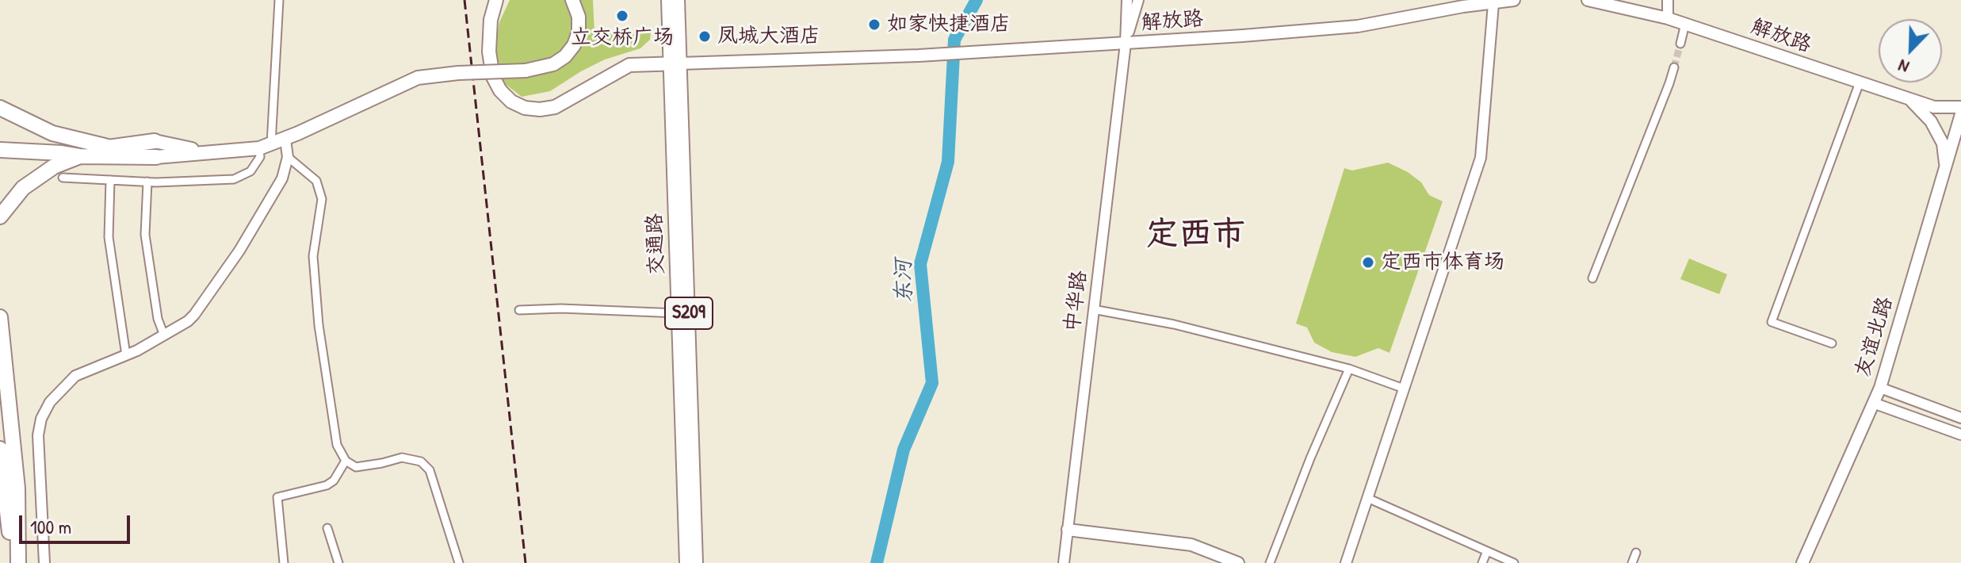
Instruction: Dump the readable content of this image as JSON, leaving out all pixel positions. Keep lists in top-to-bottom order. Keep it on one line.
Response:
{"streets":{"main road":["解放路","交通路","S209","友谊北路"],"street":["中华路"]},"crossings":[["解放路","交通路"],["解放路","中华路"]],"districts":["定西市"],"water":["东河"],"places":["立交桥广场","如家快捷酒店","凤城大酒店","定西市体育场"],"scale_bar":"100 m","north":"bottom left"}
